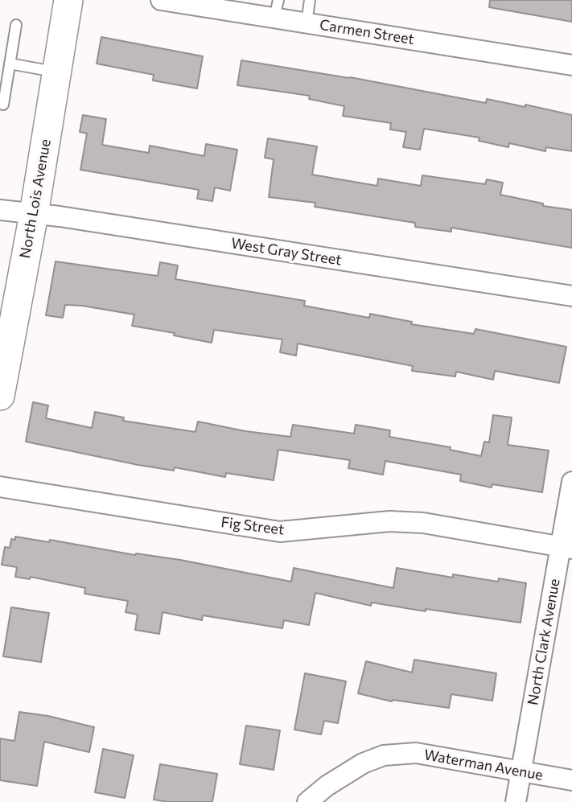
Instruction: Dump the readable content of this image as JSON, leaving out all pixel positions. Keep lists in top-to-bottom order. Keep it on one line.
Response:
{"streets":{"street":["Carmen Street","North Lois Avenue","West Gray Street","Fig Street","North Clark Avenue","Waterman Avenue"]},"crossings":[["North Lois Avenue","West Gray Street"],["Fig Street","North Clark Avenue"],["North Clark Avenue","Waterman Avenue"]]}
